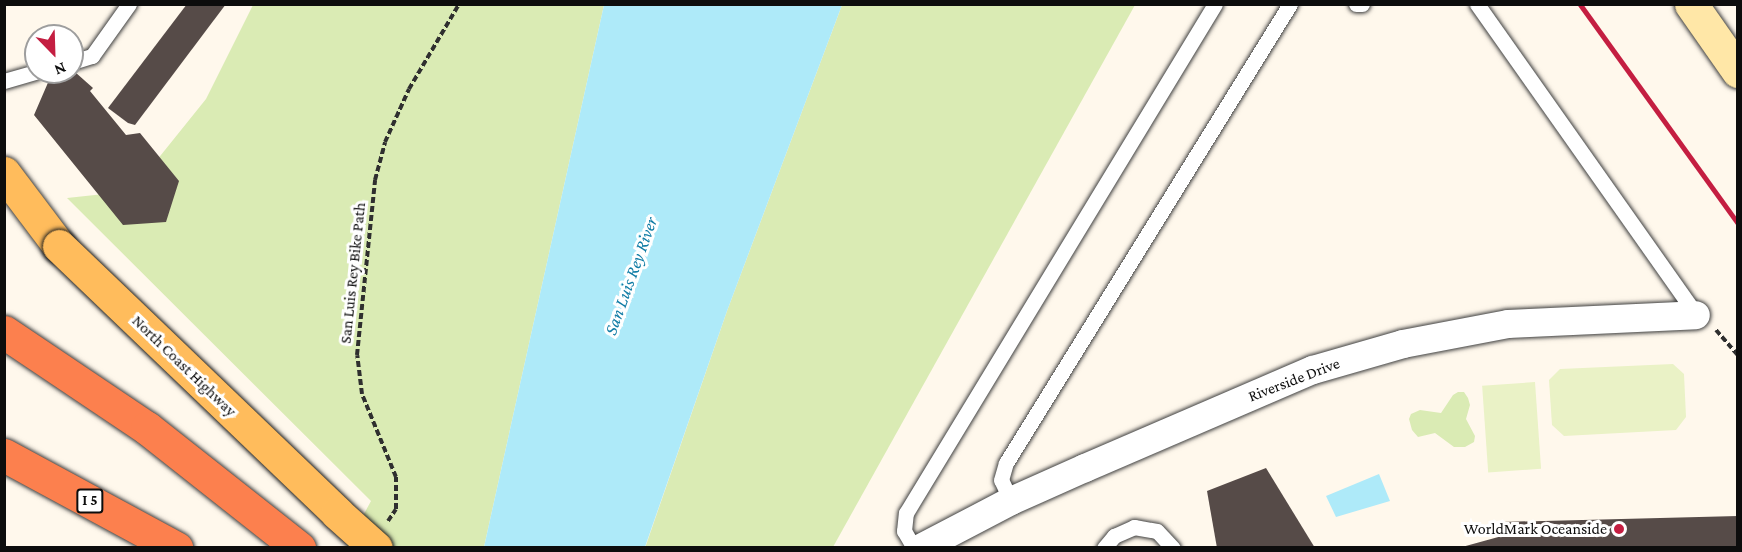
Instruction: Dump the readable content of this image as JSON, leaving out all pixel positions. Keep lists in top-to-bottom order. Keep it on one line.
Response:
{"streets":{"highway":["I 5"],"main road":["North Coast Highway"],"street":["Riverside Drive"],"path":["San Luis Rey Bike Path"]},"crossings":[["San Luis Rey Bike Path","North Coast Highway"]],"water":["San Luis Rey River"],"places":["WorldMark Oceanside"],"north":"bottom right"}
